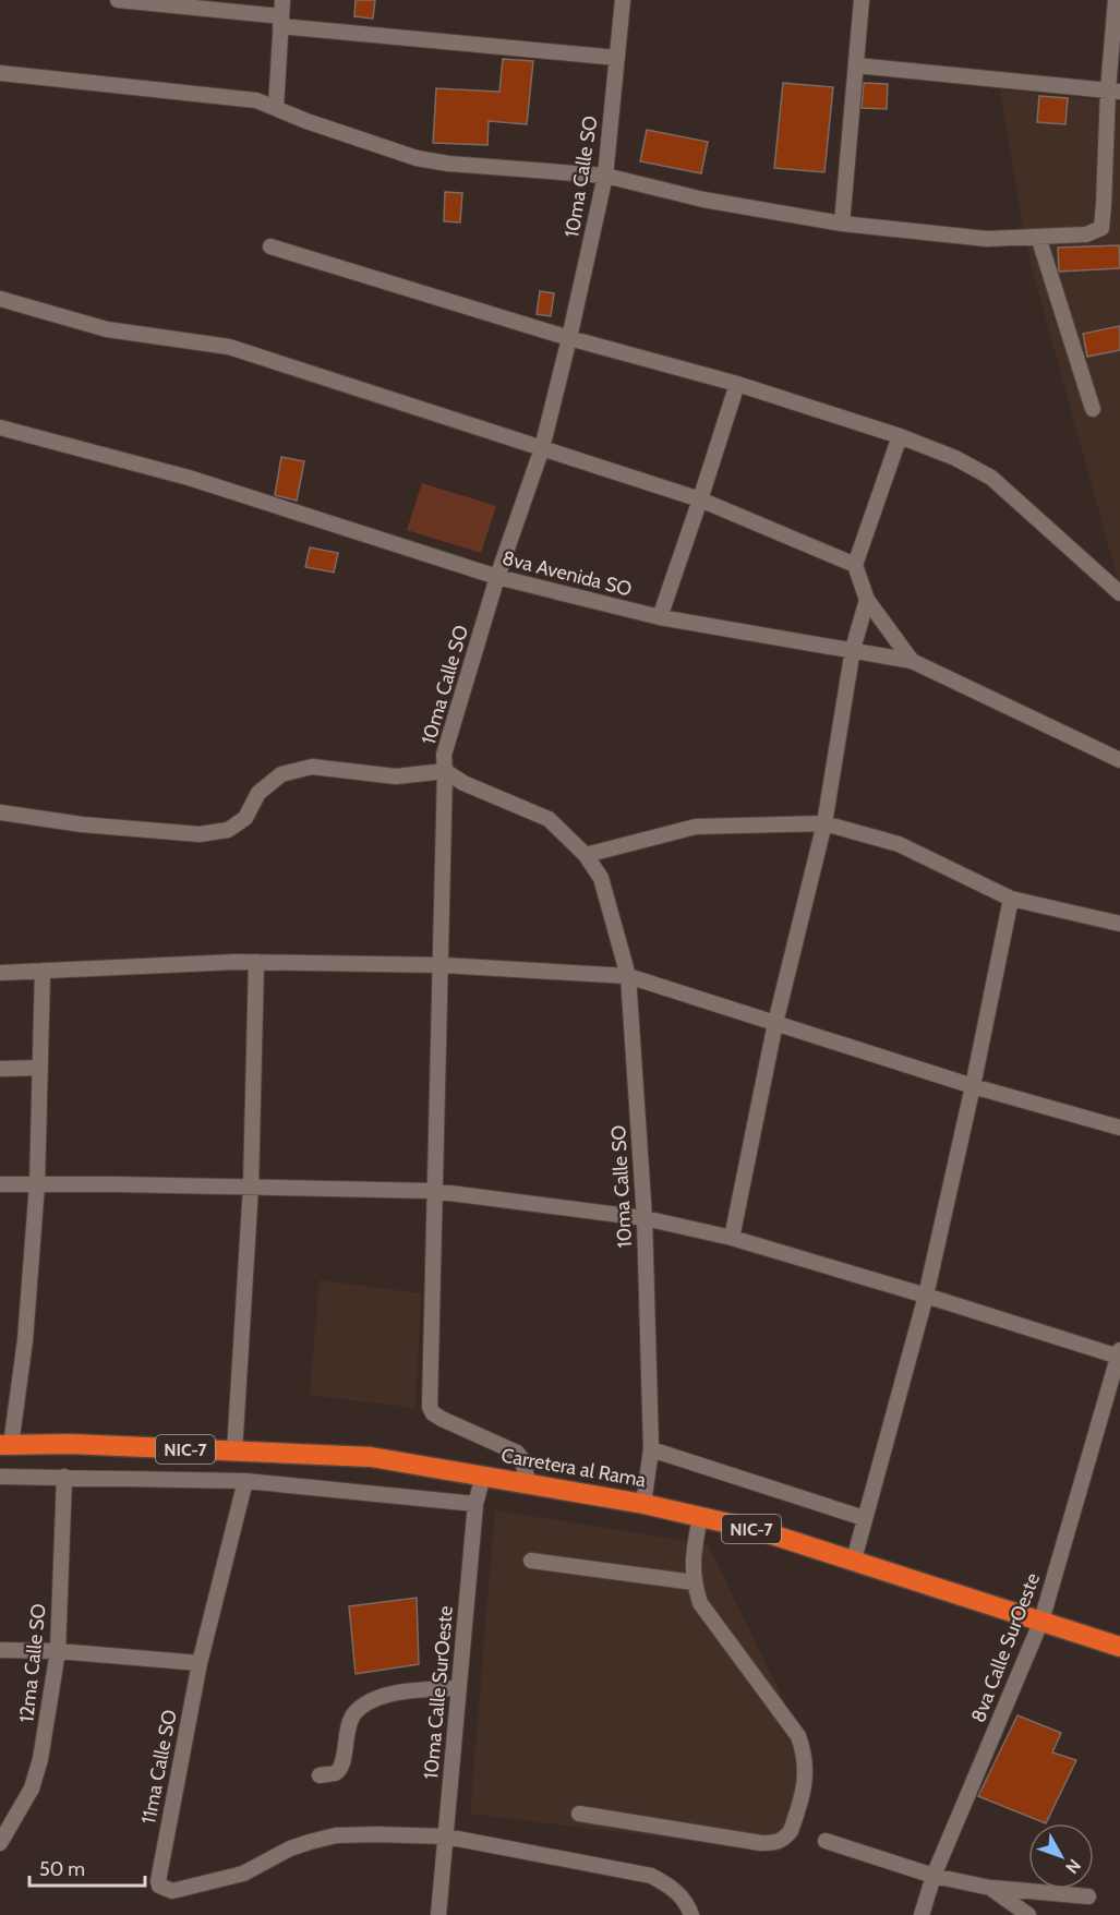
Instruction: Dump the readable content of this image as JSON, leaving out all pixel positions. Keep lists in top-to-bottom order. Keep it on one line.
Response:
{"streets":{"highway":["NIC-7","Carretera al Rama"],"street":["10ma Calle SO","8va Avenida SO","8va Calle SurOeste","12ma Calle SO","10ma Calle SurOeste","11ma Calle SO"]},"crossings":[["10ma Calle SO","8va Avenida SO"],["10ma Calle SO","Carretera al Rama"],["Carretera al Rama","8va Calle SurOeste"],["Carretera al Rama","10ma Calle SurOeste"],["10ma Calle SurOeste","11ma Calle SO"]],"scale_bar":"50 m","north":"bottom right"}
